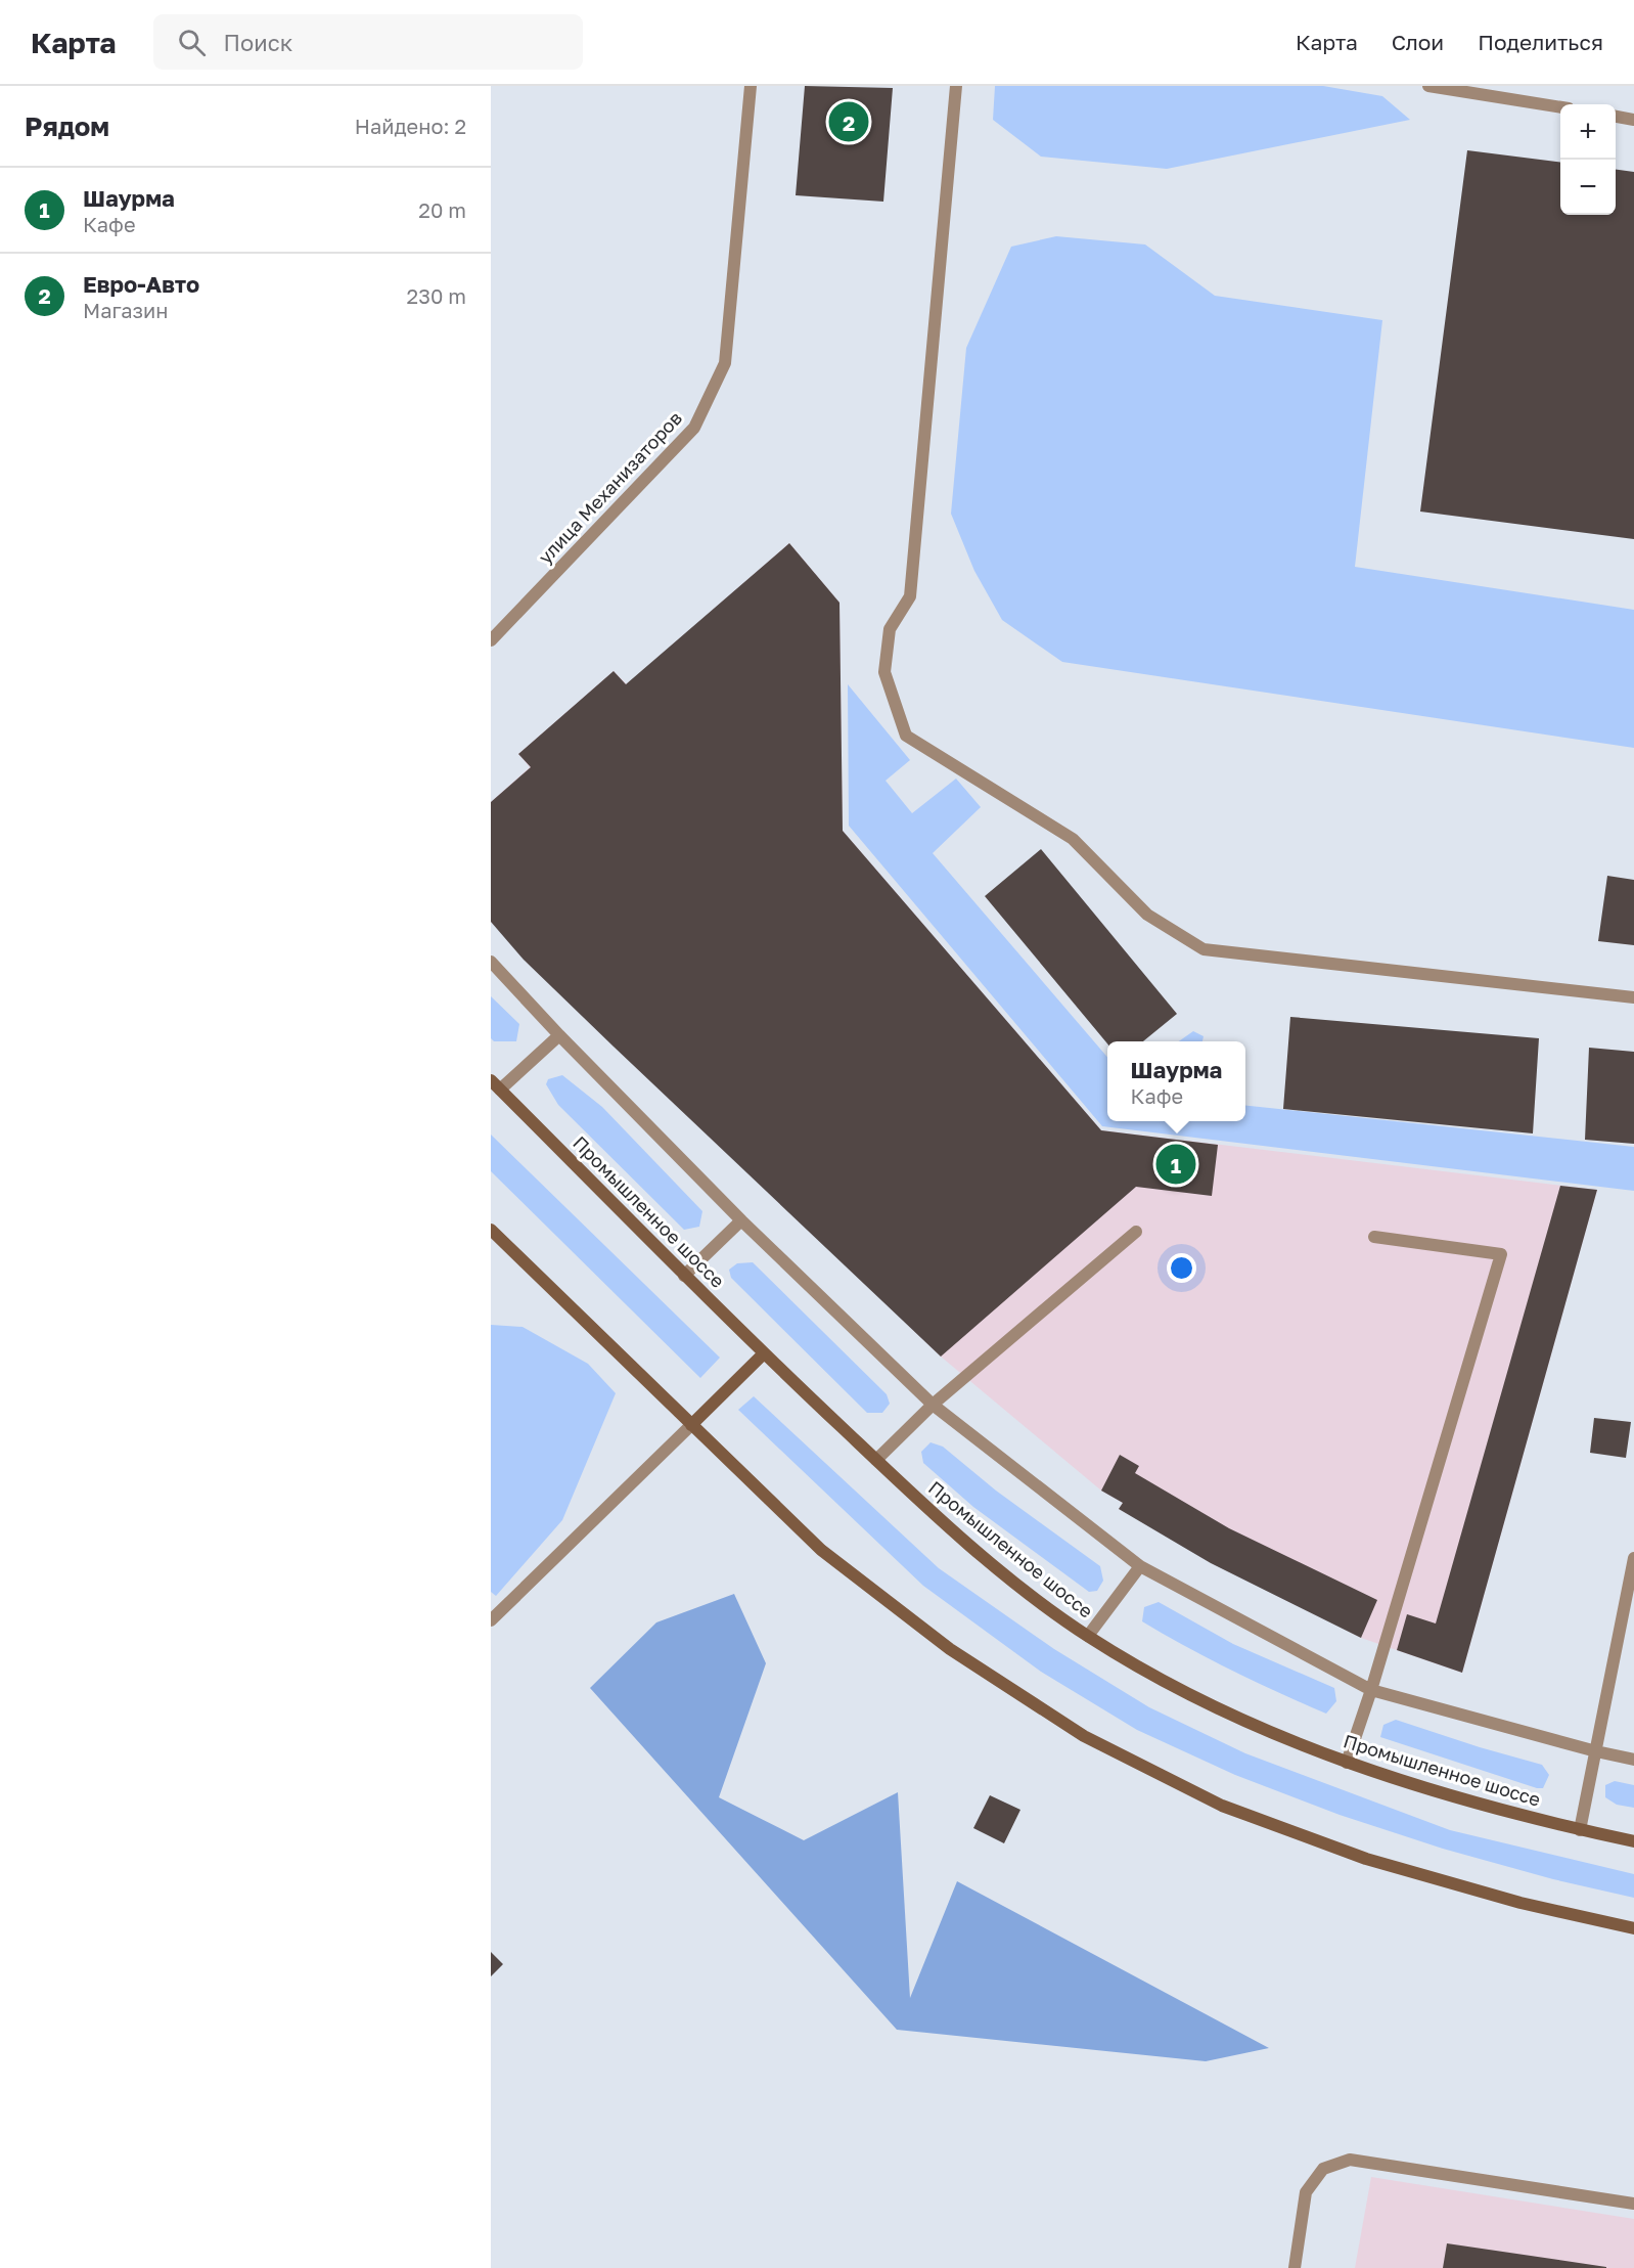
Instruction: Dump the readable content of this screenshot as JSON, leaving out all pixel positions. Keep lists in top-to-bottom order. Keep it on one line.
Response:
{"streets":{"main road":["Промышленное шоссе"],"street":["улица Механизаторов"]},"page":{"header":"Карта","search":"Поиск","nav":["Карта","Слои","Поделиться"],"heading":["Рядом","Найдено: 2"],"pins":["2","1"],"map_buttons":["+","−"],"list":[{"mark":"1","name":"Шаурма","note":"Кафе","value":"20 m"},{"mark":"2","name":"Евро-Авто","note":"Магазин","value":"230 m"}],"popup":["Шаурма","Кафе"]}}
